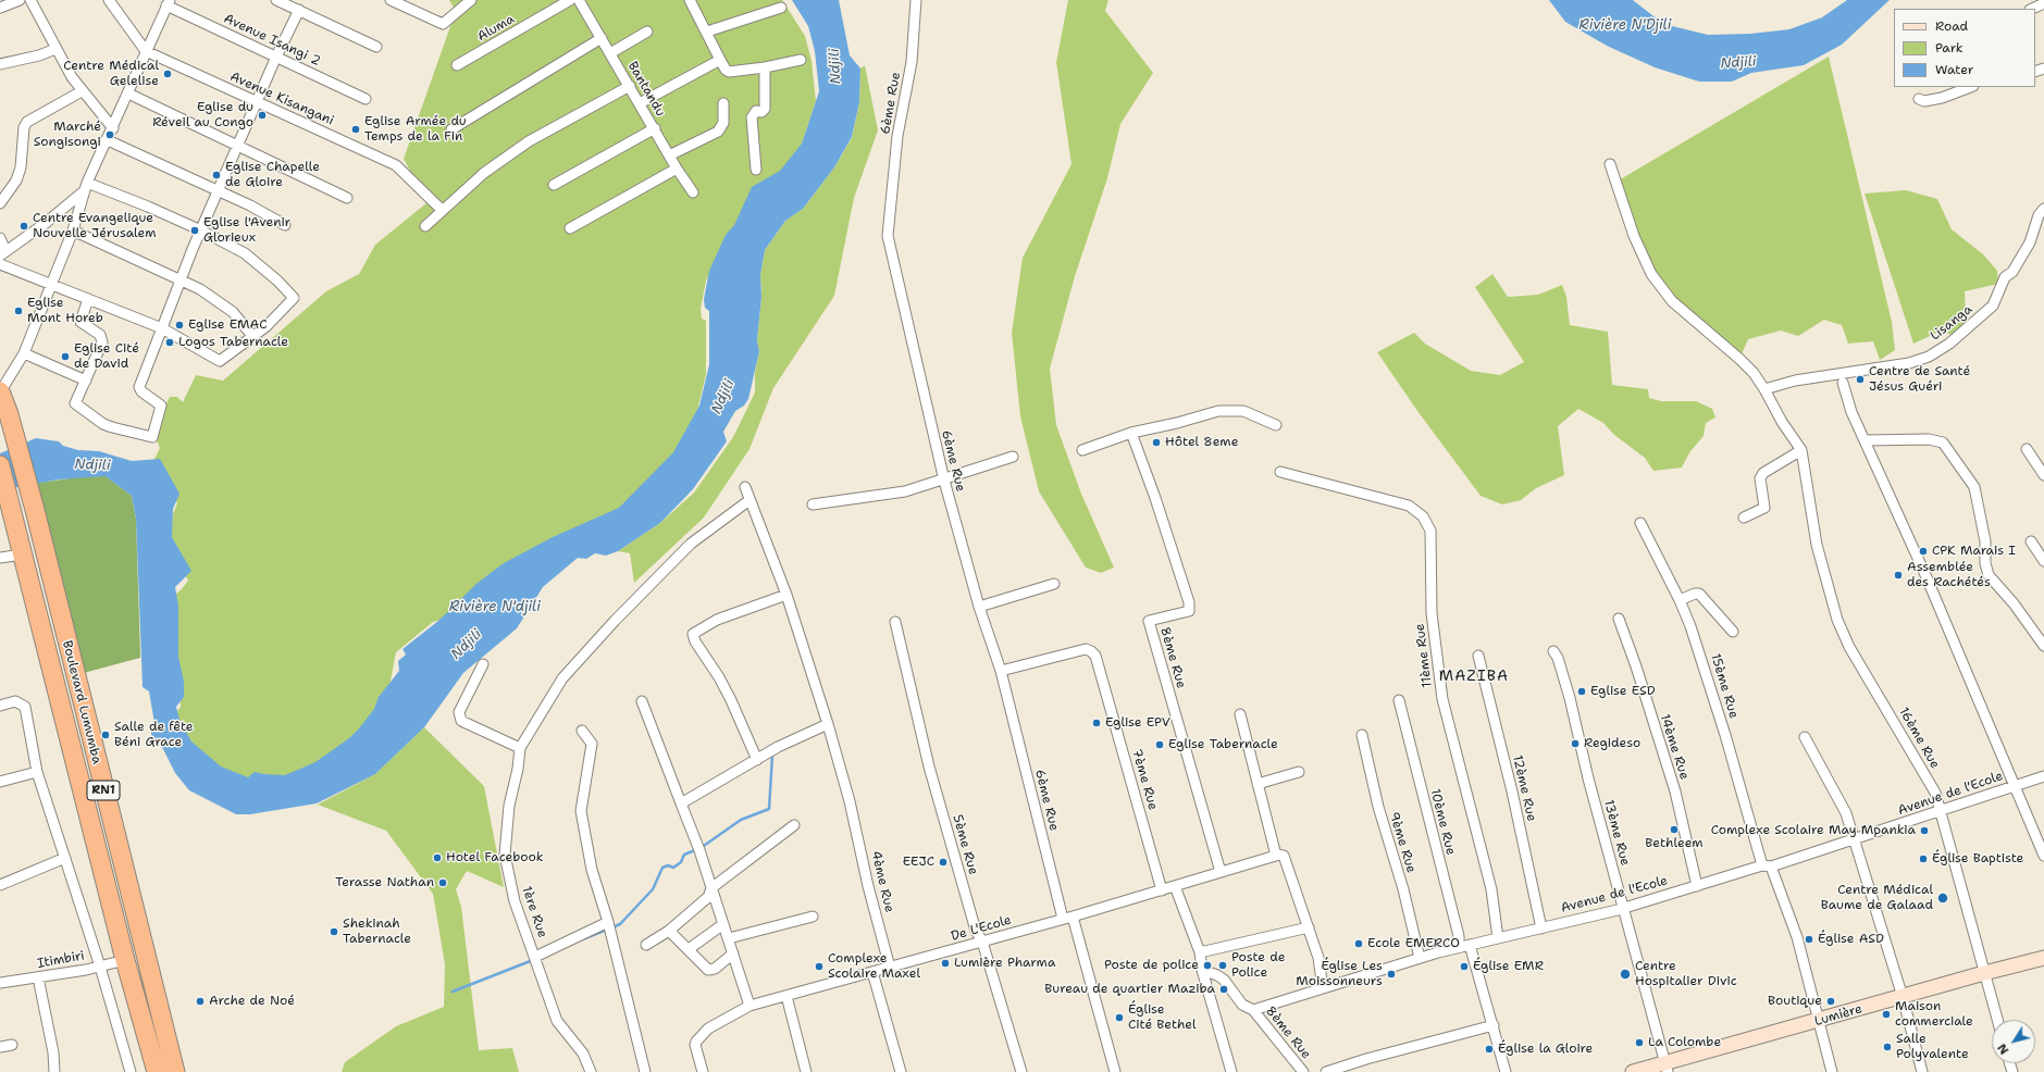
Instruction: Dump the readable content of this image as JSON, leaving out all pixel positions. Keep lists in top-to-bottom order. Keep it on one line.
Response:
{"streets":{"highway":["Boulevard Lumumba","RN1"],"street":["Aluma","Avenue Isangi 2","Bantandu","Avenue Kisangani","6ème Rue","Lisanga","11ème Rue","8ème Rue","15ème Rue","16ème Rue","14ème Rue","7ème Rue","12ème Rue","Avenue de l'Ecole","10ème Rue","13ème Rue","9ème Rue","5ème Rue","4ème Rue","1ère Rue","De L'Ecole","Itimbiri","Lumière"]},"crossings":[["6ème Rue","7ème Rue"],["6ème Rue","De L'Ecole"],["11ème Rue","Avenue de l'Ecole"],["8ème Rue","Avenue de l'Ecole"],["8ème Rue","De L'Ecole"],["15ème Rue","Avenue de l'Ecole"],["15ème Rue","Lumière"],["Boulevard Lumumba","Itimbiri"],["16ème Rue","Avenue de l'Ecole"],["16ème Rue","Lumière"],["14ème Rue","Avenue de l'Ecole"],["7ème Rue","De L'Ecole"],["12ème Rue","Avenue de l'Ecole"],["Avenue de l'Ecole","10ème Rue"],["Avenue de l'Ecole","13ème Rue"],["Avenue de l'Ecole","9ème Rue"],["13ème Rue","Lumière"],["5ème Rue","De L'Ecole"],["4ème Rue","De L'Ecole"]],"districts":["MAZIBA"],"water":["Rivière N'Djili","Ndjili","Rivière N'djili"],"places":["Centre Médical Gelelise","Eglise du Réveil au Congo","Eglise Armée du Temps de la Fin","Marché Songisongi","Eglise Chapelle de Gloire","Centre Evangelique Nouvelle Jérusalem","Eglise l'Avenir Glorieux","Eglise Mont Horeb","Eglise EMAC","Logos Tabernacle","Eglise Cité de David","Centre de Santé Jésus Guéri","Hôtel 8eme","CPK Marais I","Assemblée des Rachétés","Eglise ESD","Eglise EPV","Salle de fête Béni Grace","Regideso","Eglise Tabernacle","Bethleem","Complexe Scolaire May Mpankia","Hotel Facebook","Église Baptiste","EEJC","Terasse Nathan","Centre Médical Baume de Galaad","Shekinah Tabernacle","Église ASD","Ecole EMERCO","Lumière Pharma","Poste de police","Poste de Police","Complexe Scolaire Maxel","Église EMR","Église Les Moissonneurs","Centre Hospitalier Divic","Bureau de quartier Maziba","Arche de Noé","Boutique","Maison commerciale","Église Cité Bethel","La Colombe","Salle Polyvalente","Église la Gloire"],"legend":["Road","Park","Water"],"north":"bottom left"}
